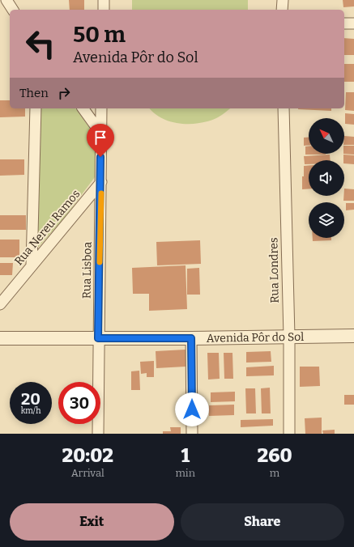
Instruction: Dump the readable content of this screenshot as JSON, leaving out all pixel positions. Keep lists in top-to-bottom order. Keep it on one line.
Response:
{"streets":{"street":["Rua Nereu Ramos","Rua Lisboa","Rua Londres","Avenida Pôr do Sol"]},"crossings":[["Rua Nereu Ramos","Rua Lisboa"],["Rua Lisboa","Avenida Pôr do Sol"],["Rua Londres","Avenida Pôr do Sol"]],"north":"top left","page":{"turn":["50 m","Avenida Pôr do Sol"],"then":"Then","speed":"20 km/h","limit":"30","eta":["20:02","Arrival","1","min","260","m"],"buttons":["Exit","Share"]}}
